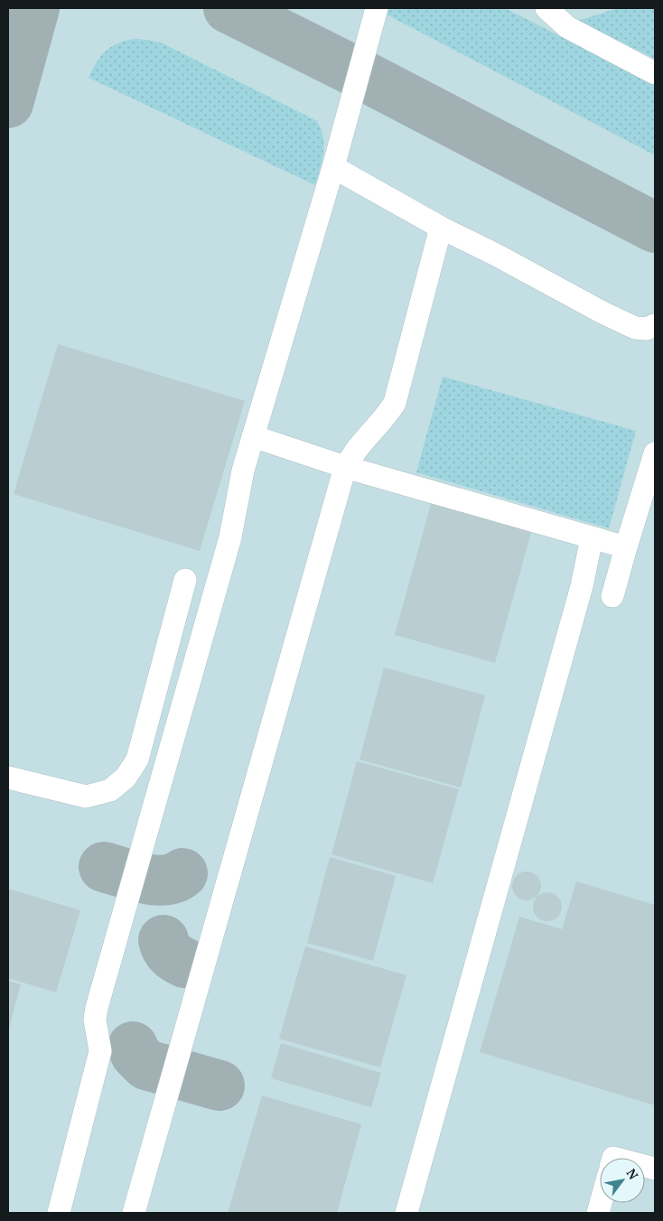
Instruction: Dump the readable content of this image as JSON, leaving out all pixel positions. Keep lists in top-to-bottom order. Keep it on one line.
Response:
{"north":"top right"}
